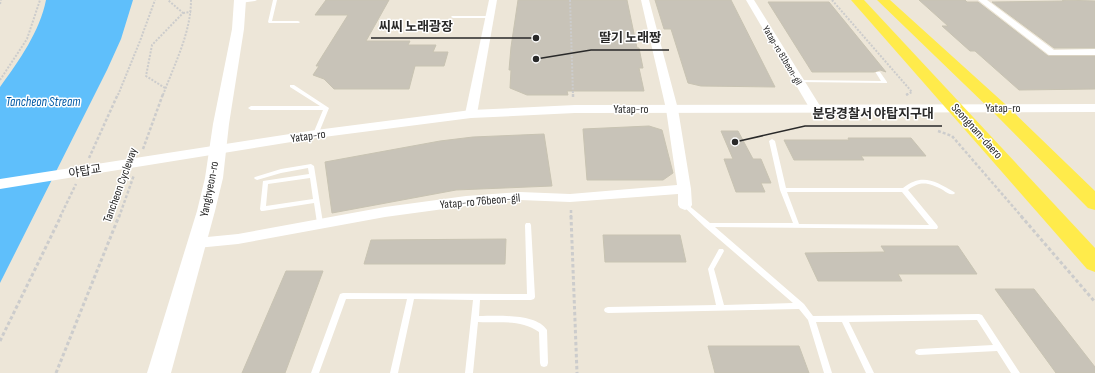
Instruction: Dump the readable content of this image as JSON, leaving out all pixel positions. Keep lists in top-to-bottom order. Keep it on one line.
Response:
{"streets":{"main road":["Seongnam-daero","Yanghyeon-ro"],"street":["Yatap-ro 81beon-gil","Yatap-ro","야탑교","Yatap-ro 76beon-gil"],"path":["Tancheon Cycleway"]},"crossings":[["Yatap-ro 81beon-gil","Yatap-ro"],["Yatap-ro","Seongnam-daero"],["Yatap-ro","야탑교"],["Yatap-ro","Yanghyeon-ro"],["Yanghyeon-ro","Yatap-ro 76beon-gil"]],"water":["Tancheon Stream"],"places":["씨씨 노래광장","딸기 노래짱","분당경찰서 야탑지구대"]}
